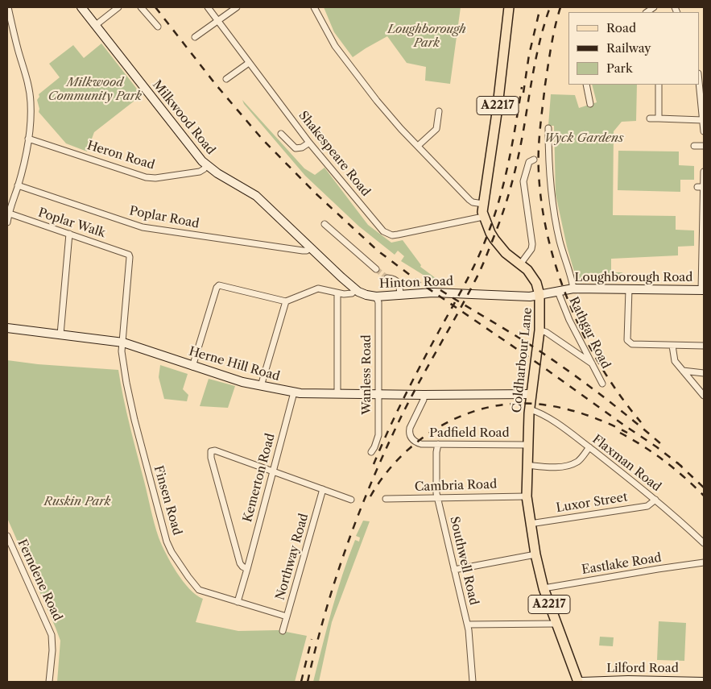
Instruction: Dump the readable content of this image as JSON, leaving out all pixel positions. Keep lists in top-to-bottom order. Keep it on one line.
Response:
{"streets":{"main road":["A2217","Coldharbour Lane"],"street":["Milkwood Road","Shakespeare Road","Heron Road","Poplar Road","Poplar Walk","Loughborough Road","Hinton Road","Rathgar Road","Herne Hill Road","Wanless Road","Padfield Road","Flaxman Road","Kemerton Road","Cambria Road","Finsen Road","Luxor Street","Northway Road","Southwell Road","Eastlake Road","Ferndene Road","Lilford Road"]},"crossings":[["Milkwood Road","Heron Road"],["Milkwood Road","Poplar Road"],["Milkwood Road","Hinton Road"],["Shakespeare Road","Coldharbour Lane"],["Poplar Walk","Finsen Road"],["Loughborough Road","Hinton Road"],["Loughborough Road","Rathgar Road"],["Loughborough Road","Coldharbour Lane"],["Hinton Road","Coldharbour Lane"],["Hinton Road","Wanless Road"],["Coldharbour Lane","Herne Hill Road"],["Coldharbour Lane","Padfield Road"],["Coldharbour Lane","Flaxman Road"],["Coldharbour Lane","Cambria Road"],["Coldharbour Lane","Luxor Street"],["Coldharbour Lane","Eastlake Road"],["Herne Hill Road","Wanless Road"],["Herne Hill Road","Padfield Road"],["Herne Hill Road","Kemerton Road"],["Herne Hill Road","Finsen Road"],["Padfield Road","Southwell Road"],["Flaxman Road","Luxor Street"],["Kemerton Road","Finsen Road"],["Cambria Road","Southwell Road"],["Finsen Road","Northway Road"]],"parks":["Loughborough Park","Milkwood Community Park","Wyck Gardens","Ruskin Park"],"legend":["Road","Railway","Park"]}
